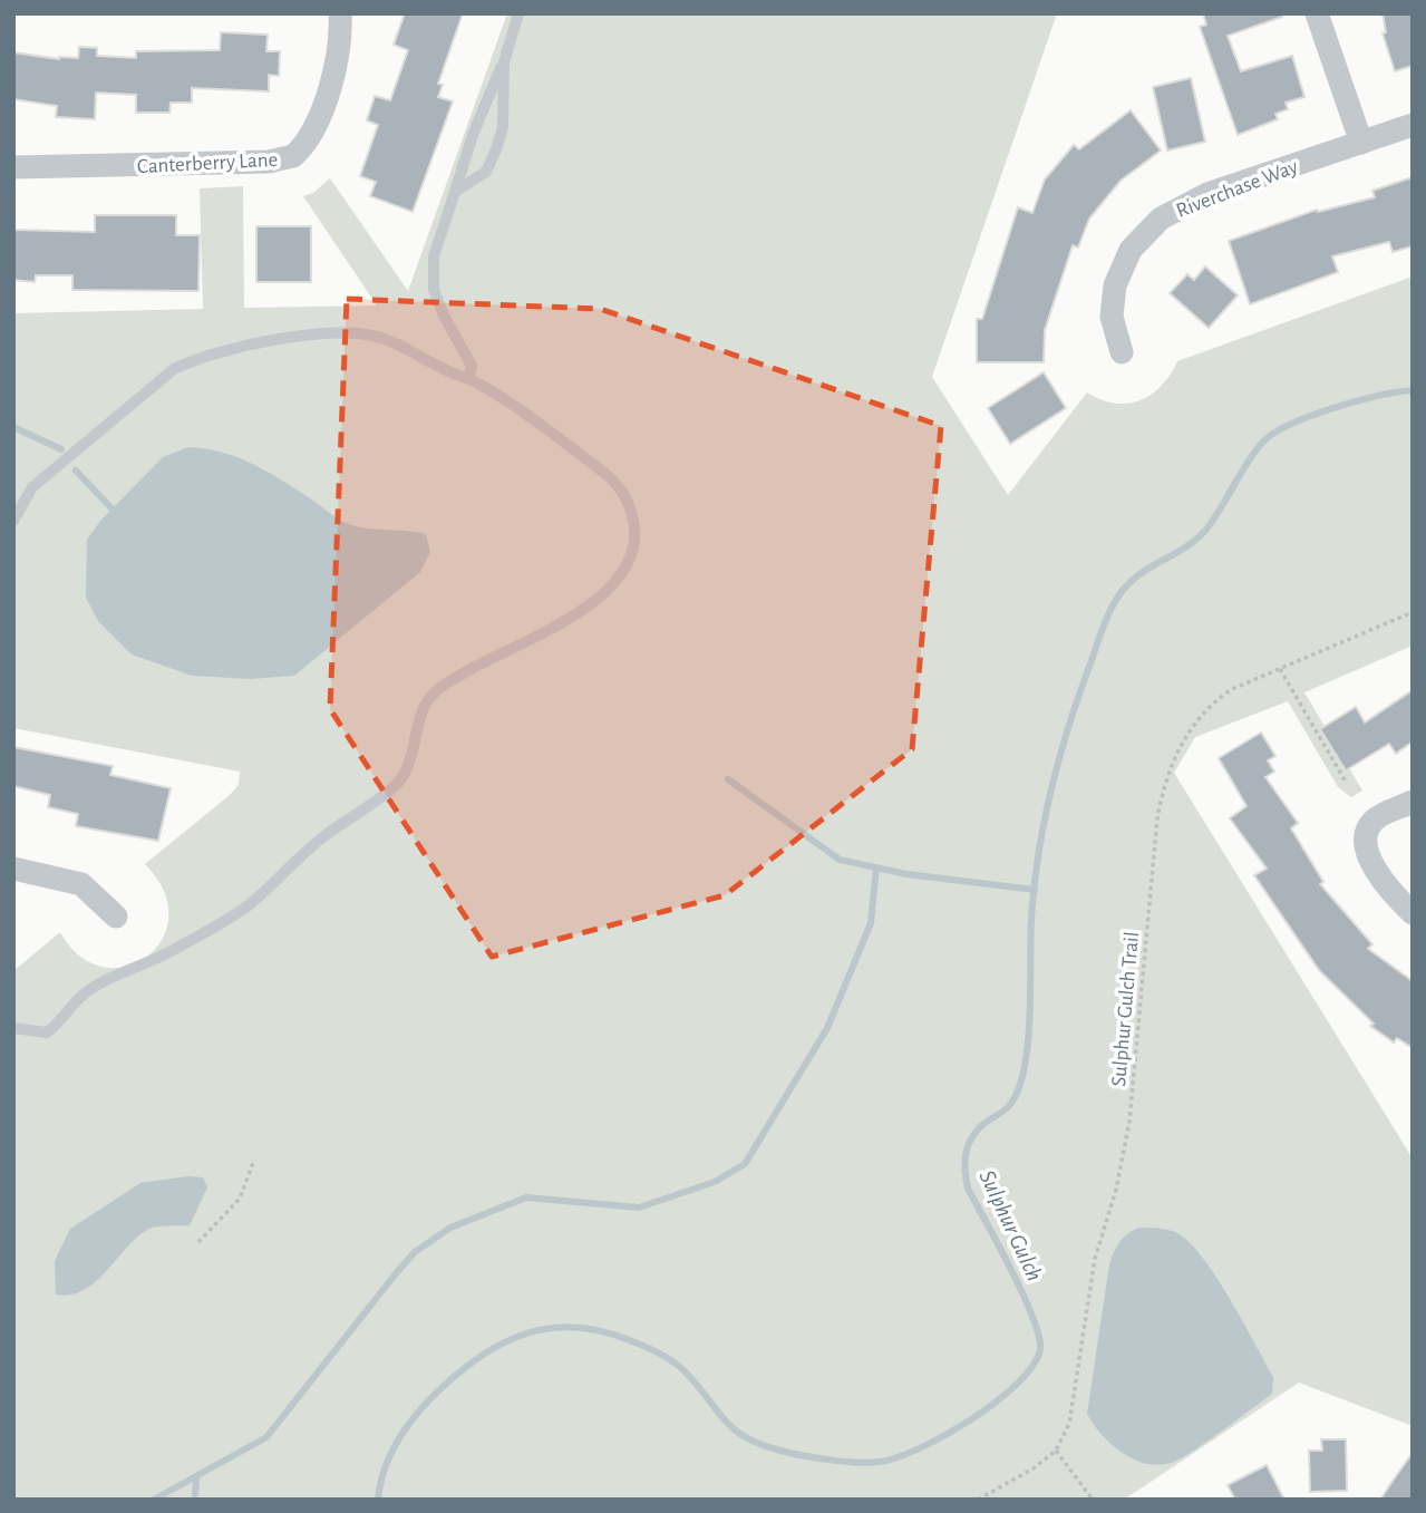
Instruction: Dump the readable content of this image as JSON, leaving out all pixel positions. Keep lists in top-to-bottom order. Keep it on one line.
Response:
{"streets":{"street":["Canterberry Lane","Riverchase Way"],"path":["Sulphur Gulch Trail"]},"water":["Sulphur Gulch"]}
